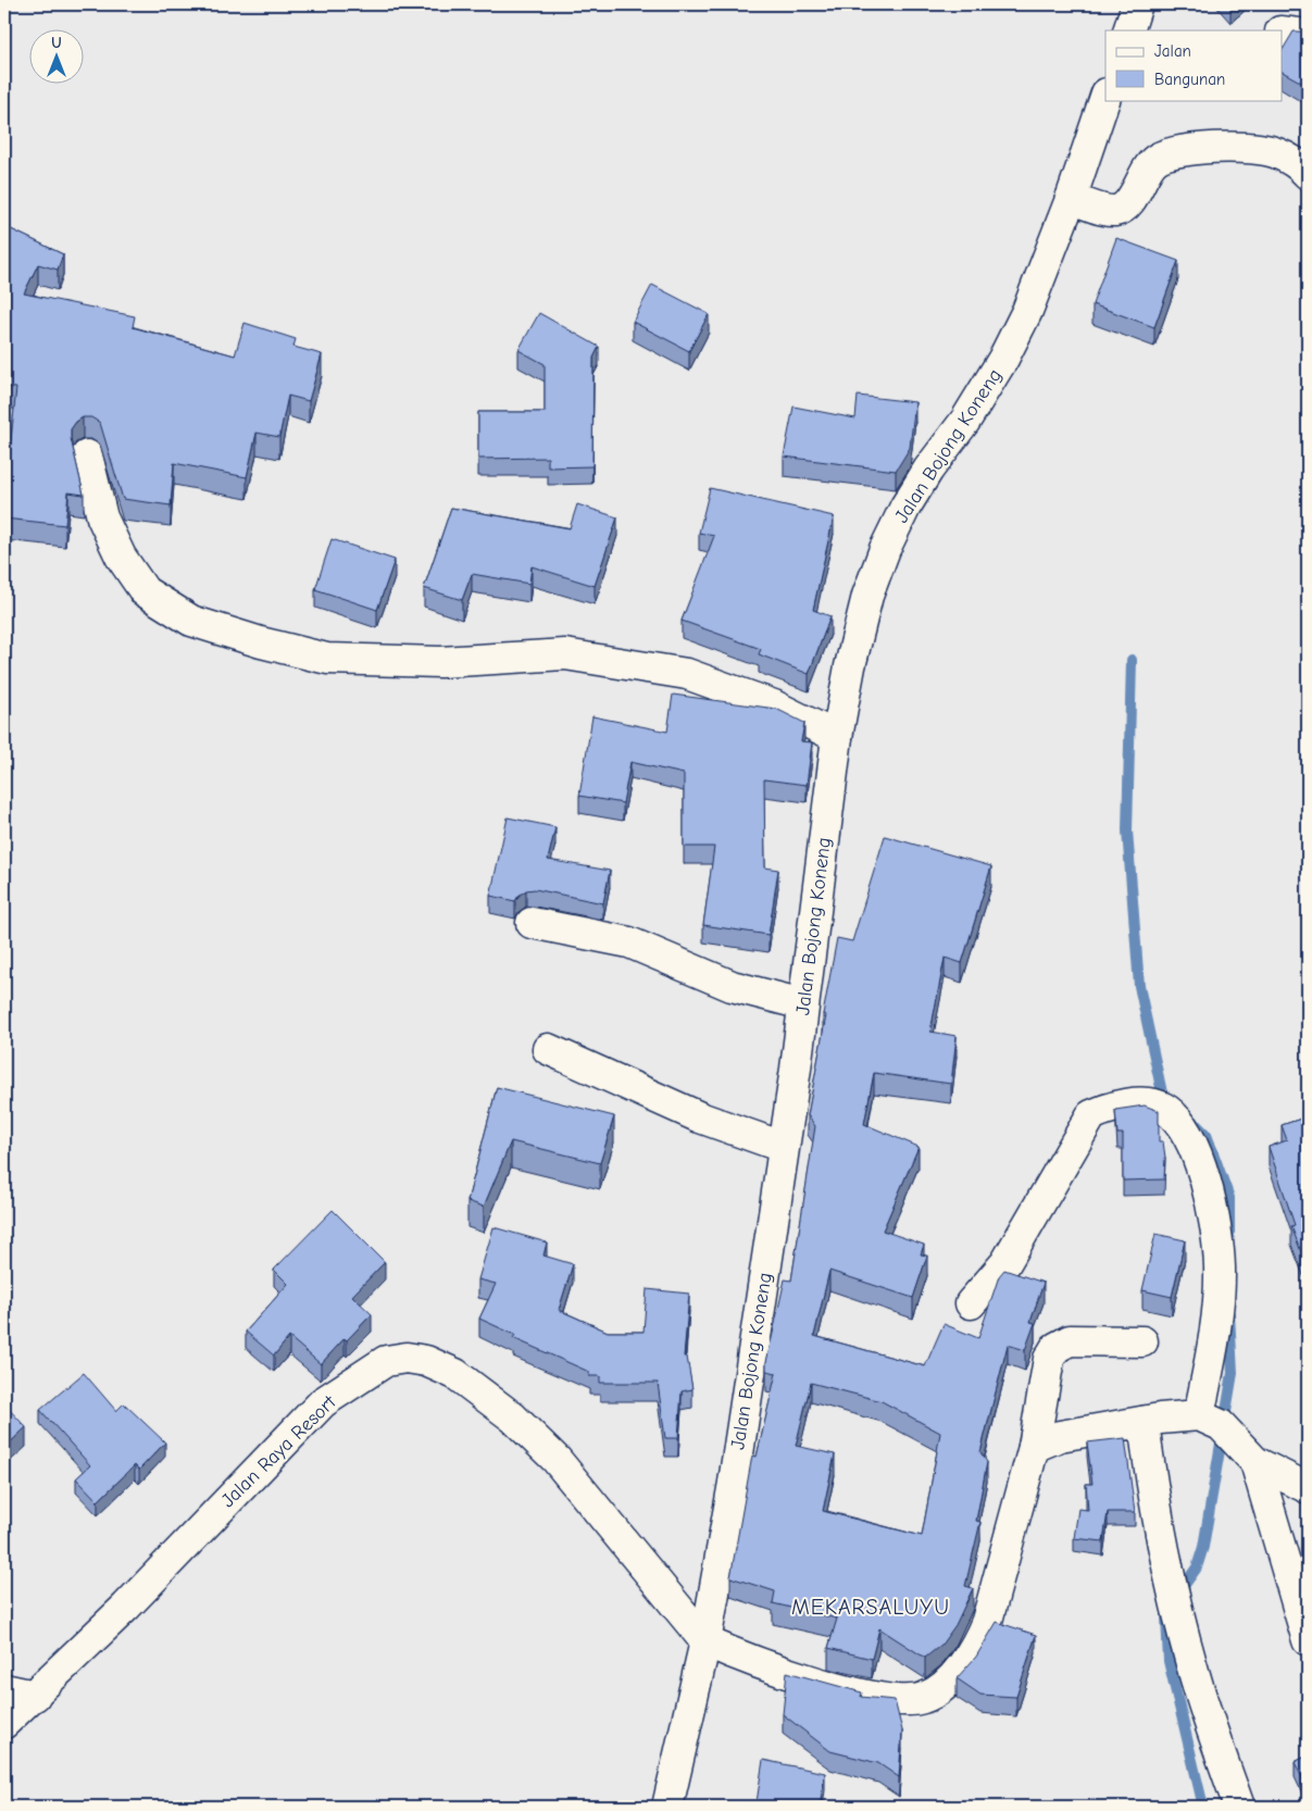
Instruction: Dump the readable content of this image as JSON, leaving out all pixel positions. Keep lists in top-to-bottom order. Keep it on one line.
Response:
{"streets":{"street":["Jalan Bojong Koneng","Jalan Raya Resort"]},"crossings":[["Jalan Bojong Koneng","Jalan Raya Resort"]],"districts":["MEKARSALUYU"],"legend":["Jalan","Bangunan"],"north":"top"}
